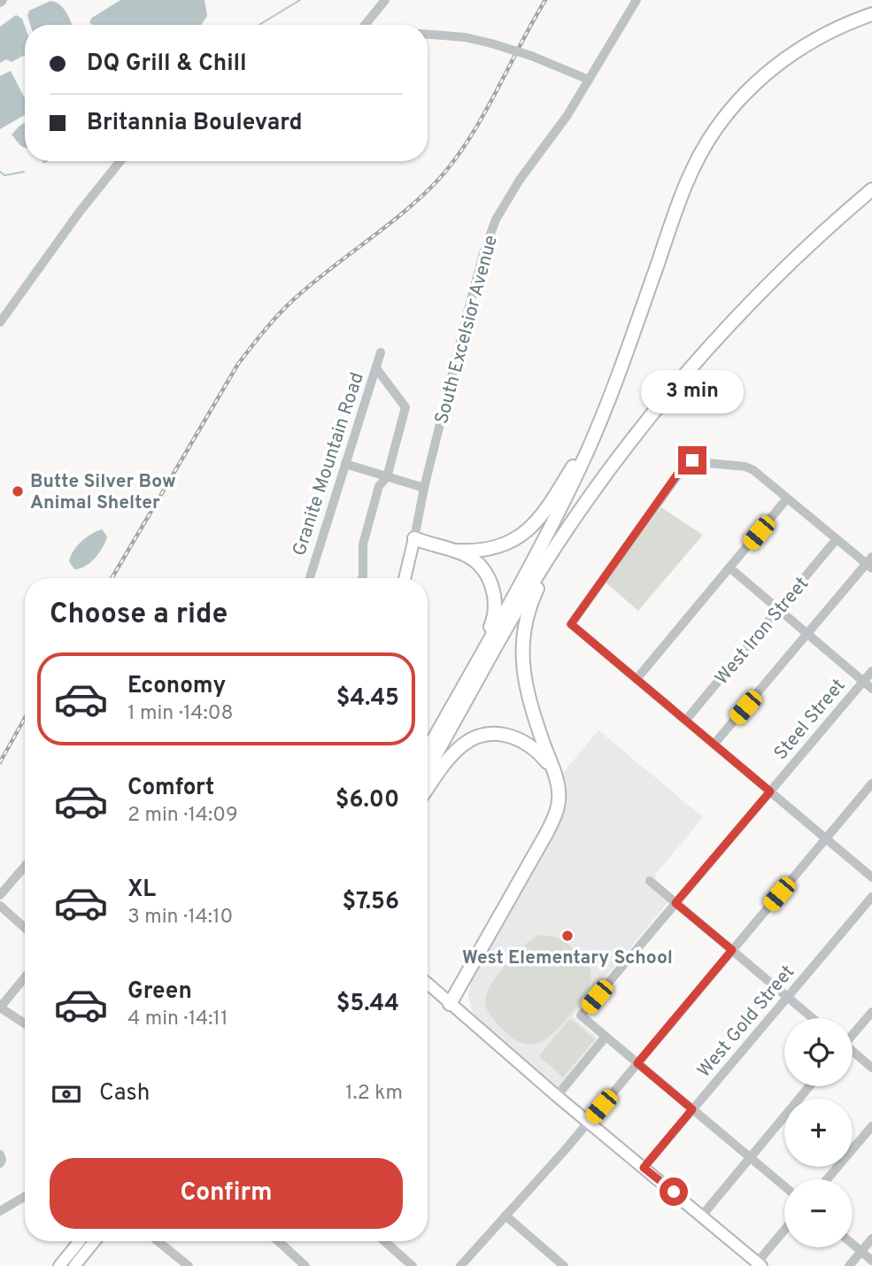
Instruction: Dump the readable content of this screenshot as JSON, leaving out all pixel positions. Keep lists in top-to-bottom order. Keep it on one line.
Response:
{"streets":{"main road":["South Excelsior Avenue"],"street":["Granite Mountain Road","West Iron Street","Steel Street","West Gold Street"]},"places":["Butte Silver Bow Animal Shelter","West Elementary School"],"page":{"banner":["DQ Grill & Chill","Britannia Boulevard"],"bubble":"3 min","heading":"Choose a ride","list":[{"name":"Economy","note":"1 min · 14:08","value":"$4.45"},{"name":"Comfort","note":"2 min · 14:09","value":"$6.00"},{"name":"XL","note":"3 min · 14:10","value":"$7.56"},{"name":"Green","note":"4 min · 14:11","value":"$5.44"}],"map_buttons":["+","−"],"pay":["Cash","1.2 km"],"buttons":"Confirm"}}
